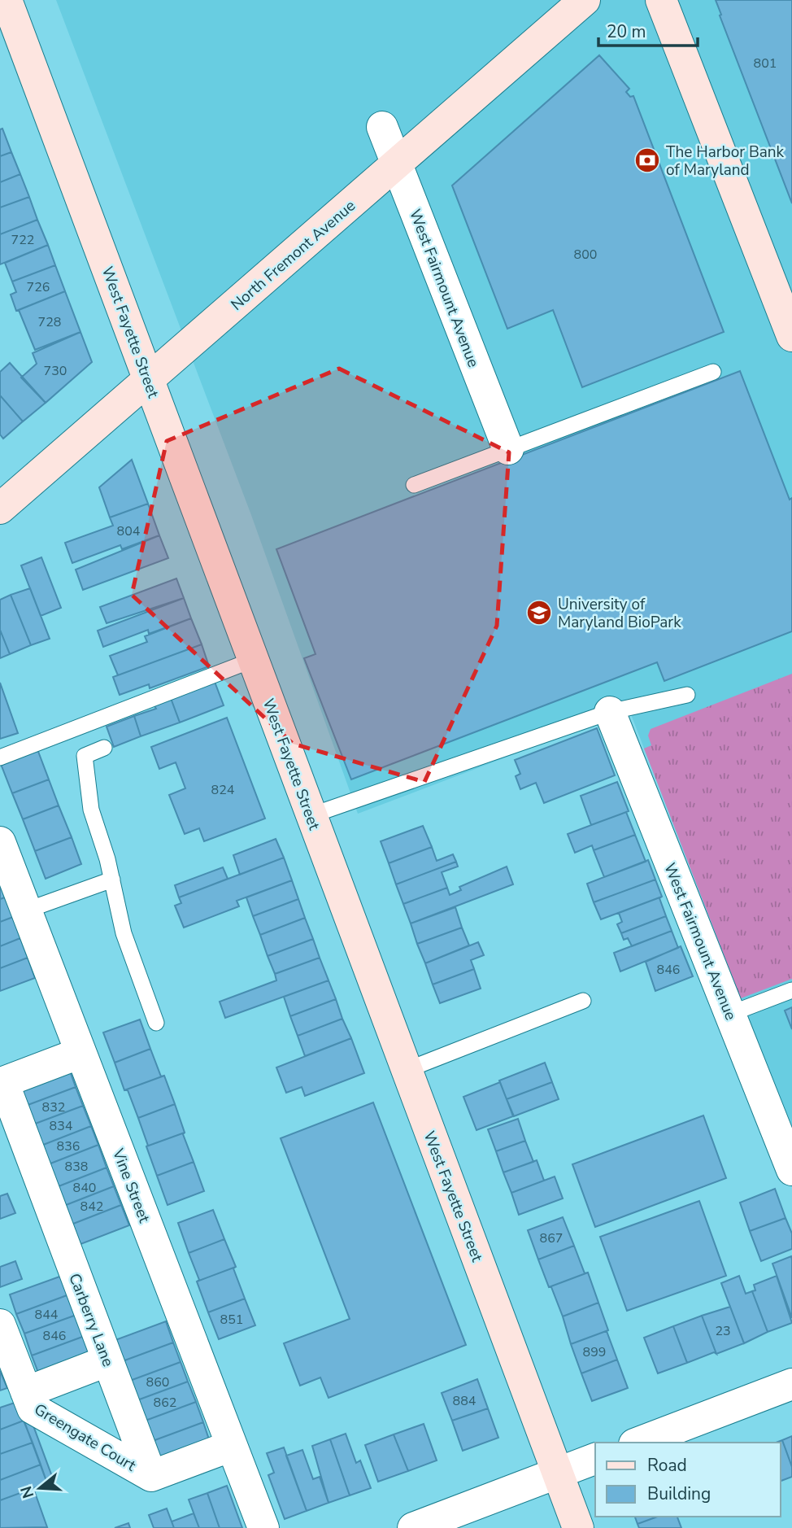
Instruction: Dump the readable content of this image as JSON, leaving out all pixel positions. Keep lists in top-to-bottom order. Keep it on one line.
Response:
{"streets":{"street":["North Fremont Avenue","West Fairmount Avenue","West Fayette Street","Vine Street","Carberry Lane","Greengate Court"]},"crossings":[["North Fremont Avenue","West Fairmount Avenue"],["North Fremont Avenue","West Fayette Street"],["Vine Street","Carberry Lane"],["Carberry Lane","Greengate Court"]],"places":{"bank":["The Harbor Bank of Maryland"],"school or university":["University of Maryland BioPark"]},"house_numbers":["801","722","800","726","728","730","804","824","846","832","834","836","838","840","842","867","844","851","23","846","899","860","884","862"],"legend":["Road","Building"],"scale_bar":"20 m","north":"left"}
